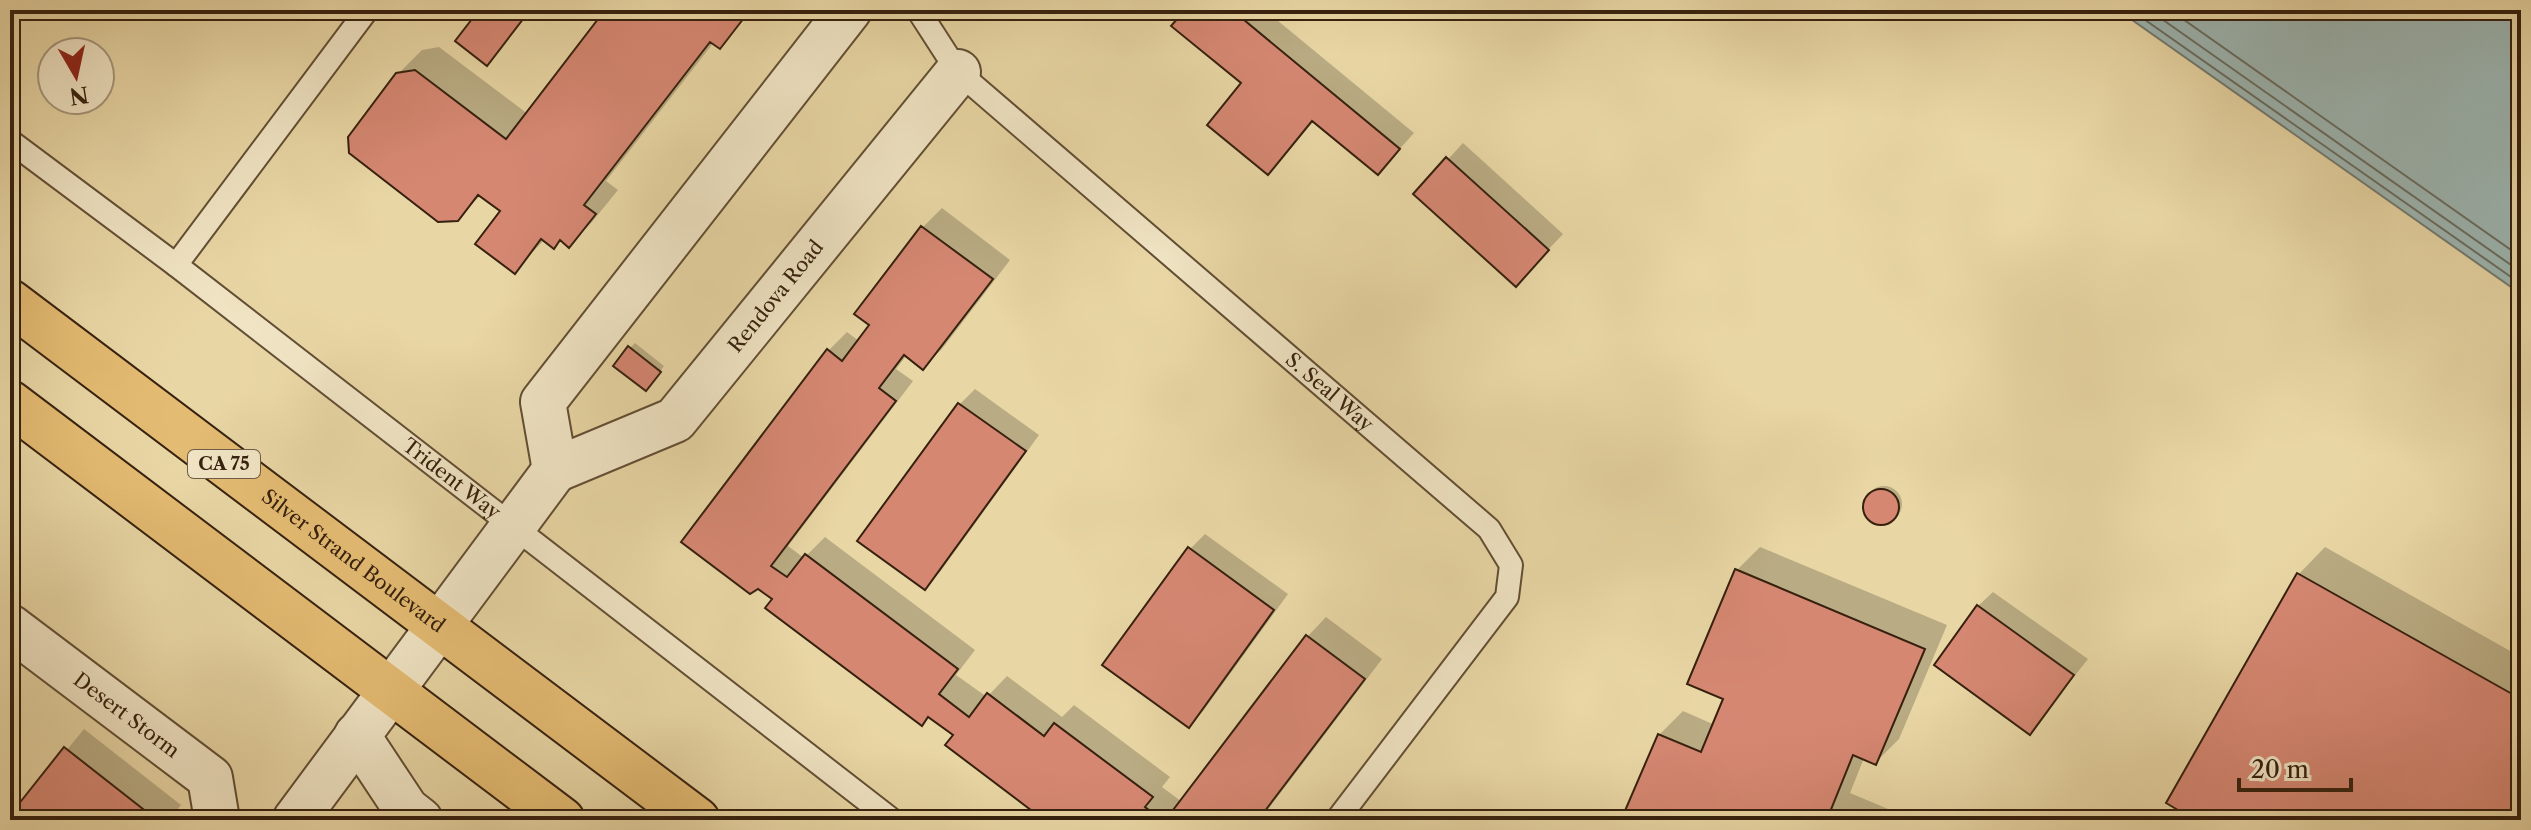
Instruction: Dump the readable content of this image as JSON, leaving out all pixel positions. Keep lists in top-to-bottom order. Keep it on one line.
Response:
{"streets":{"highway":["CA 75","Silver Strand Boulevard"],"street":["Rendova Road","Desert Storm"],"lane":["S. Seal Way","Trident Way"]},"crossings":[["Rendova Road","S. Seal Way"],["Rendova Road","Trident Way"],["Rendova Road","Silver Strand Boulevard"]],"scale_bar":"20 m","north":"bottom"}
